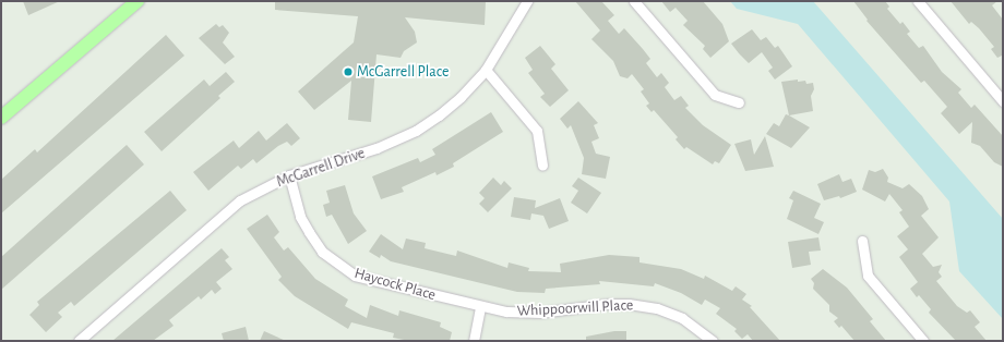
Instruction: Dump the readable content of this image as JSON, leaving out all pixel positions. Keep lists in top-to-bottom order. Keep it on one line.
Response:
{"streets":{"street":["McGarrell Drive","Haycock Place","Whippoorwill Place"]},"crossings":[["McGarrell Drive","Haycock Place"],["Haycock Place","Whippoorwill Place"]],"places":["McGarrell Place"]}
